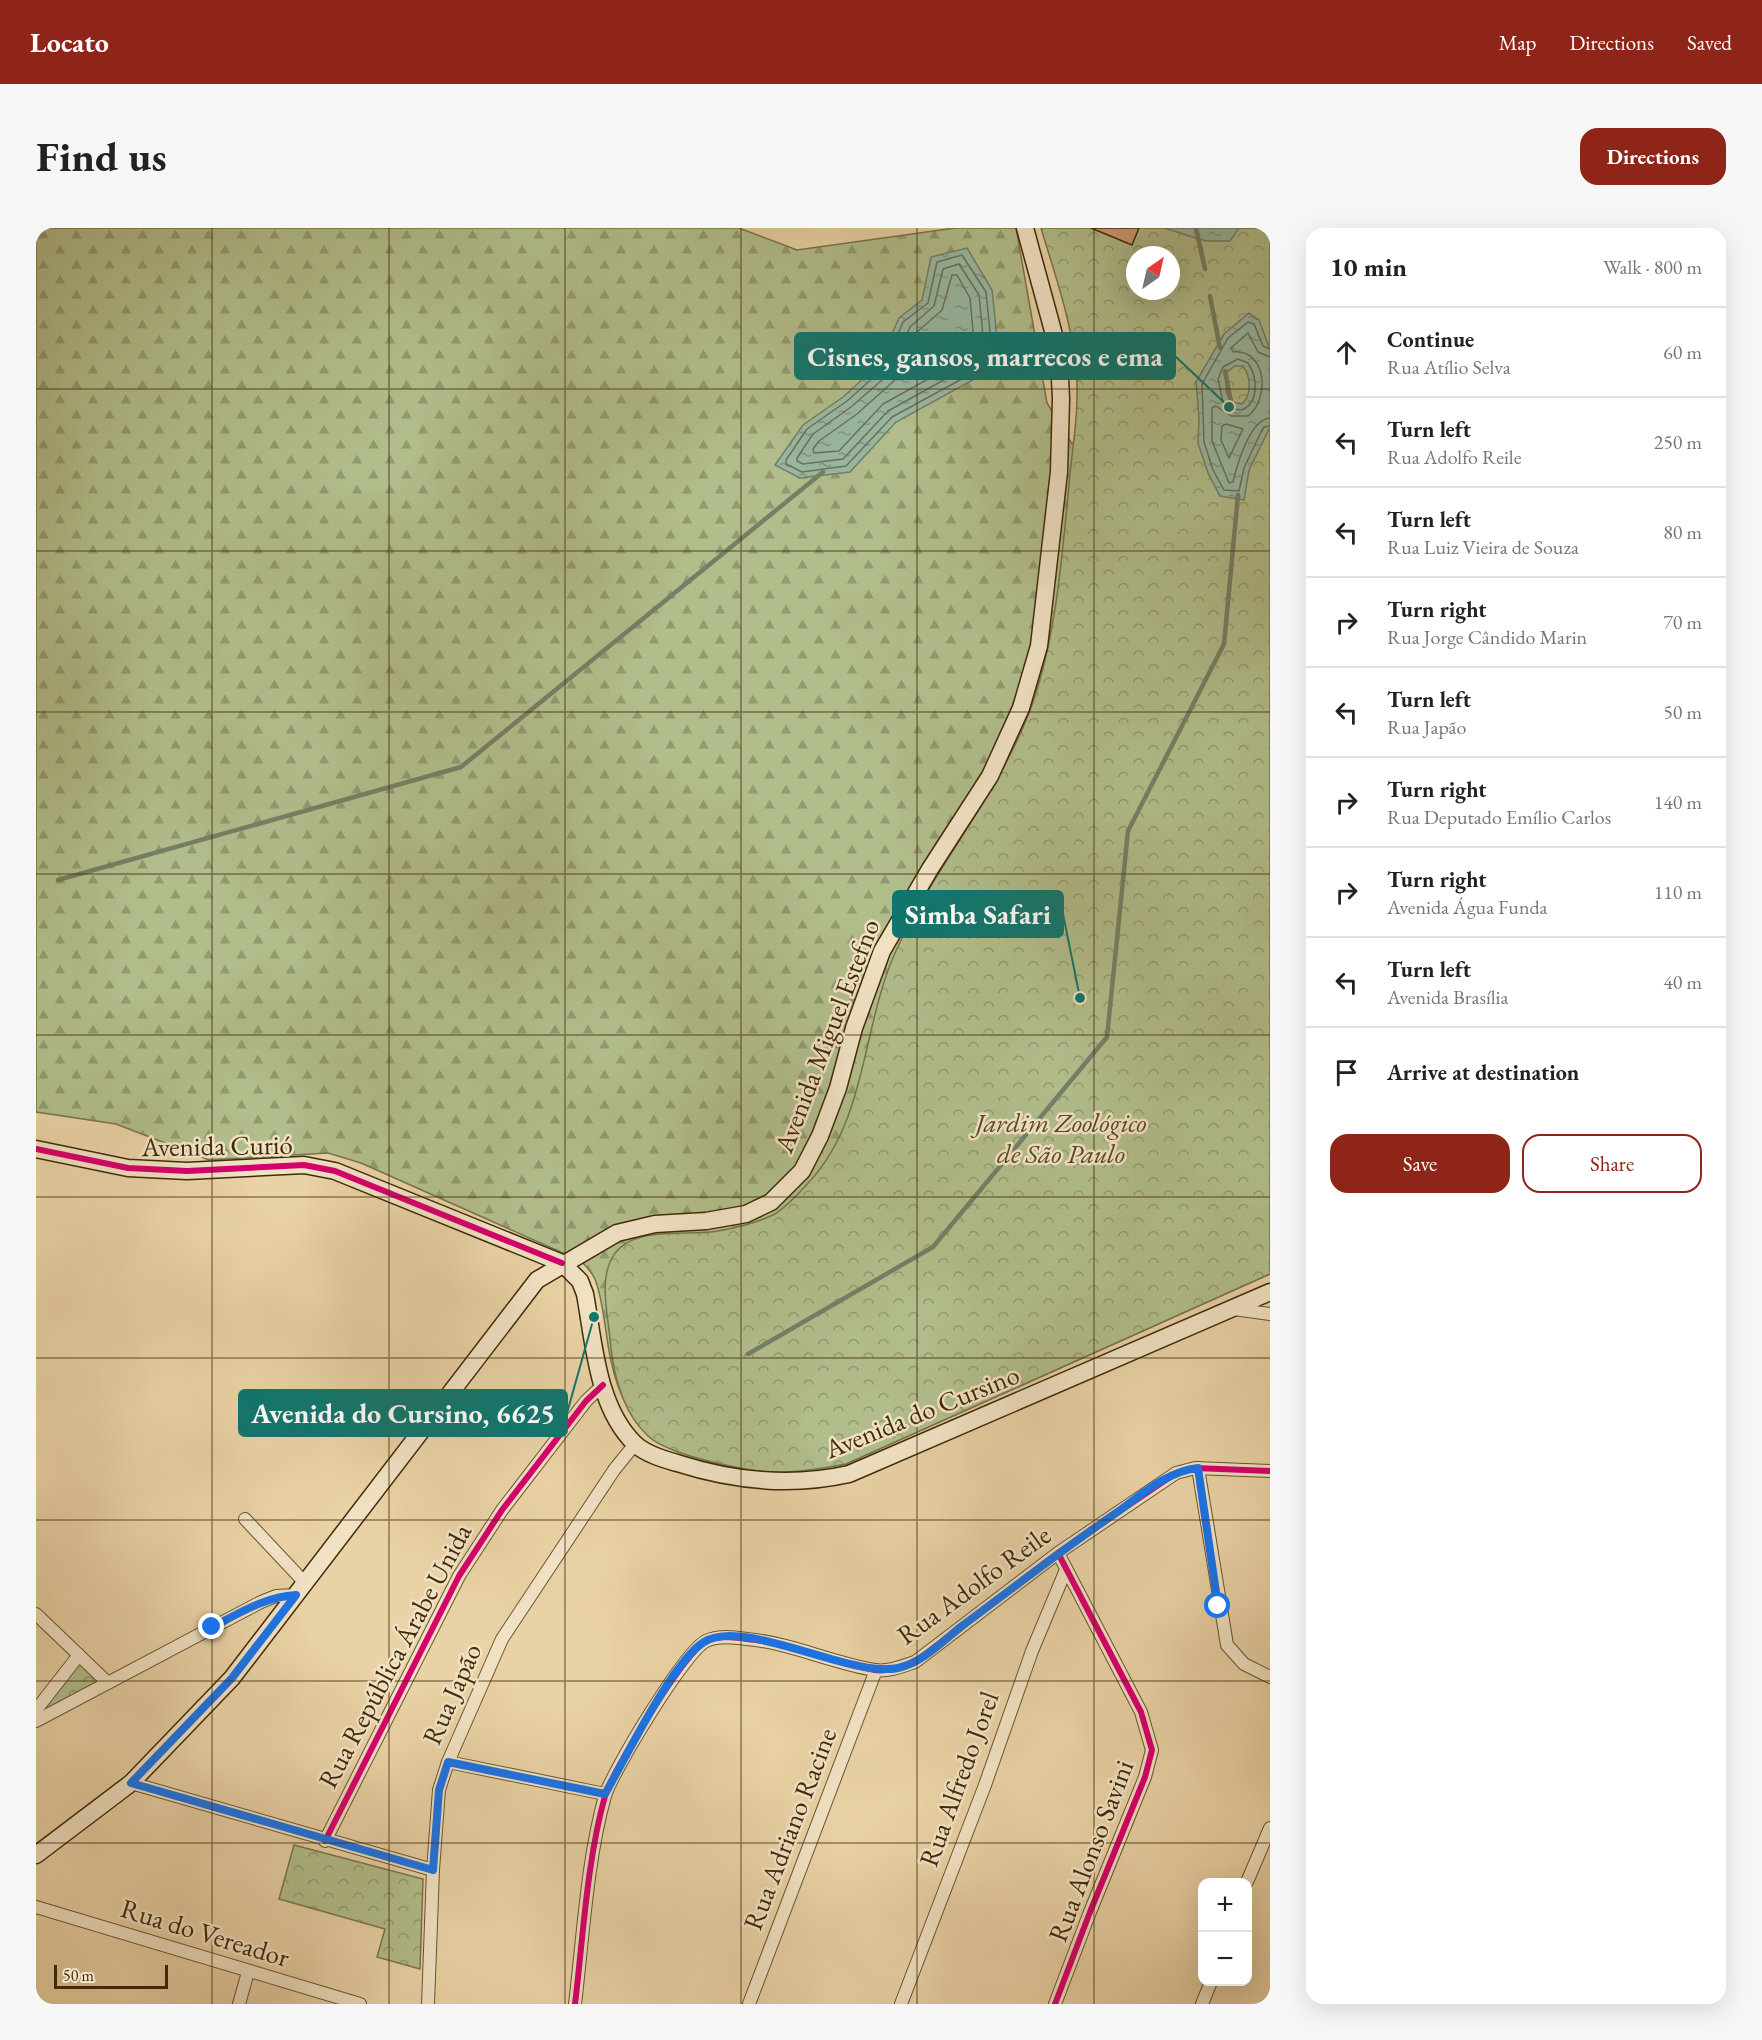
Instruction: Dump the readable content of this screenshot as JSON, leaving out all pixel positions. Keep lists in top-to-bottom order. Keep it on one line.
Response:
{"streets":{"main road":["Avenida Miguel Estefno","Avenida Curió","Avenida do Cursino"],"street":["Rua Adolfo Reile","Rua República Árabe Unida","Rua Japão","Rua Alfredo Jorel","Rua Adriano Racine","Rua Alonso Savini","Rua do Vereador"]},"crossings":[["Avenida Miguel Estefno","Avenida Curió"],["Avenida do Cursino","Rua Japão"],["Rua Adolfo Reile","Rua Adriano Racine"],["Rua Adolfo Reile","Rua Alonso Savini"],["Rua Alfredo Jorel","Rua Alonso Savini"]],"parks":["Jardim Zoológico de São Paulo"],"places":["Cisnes, gansos, marrecos e ema","Simba Safari","Avenida do Cursino, 6625"],"scale_bar":"50 m","north":"top right","page":{"header":"Locato","nav":["Map","Directions","Saved"],"buttons":["Directions",["Save","Share"]],"title":"Find us","heading":["10 min","Walk · 800 m"],"list":[["Continue","Rua Atílio Selva","60 m"],["Turn left","Rua Adolfo Reile","250 m"],["Turn left","Rua Luiz Vieira de Souza","80 m"],["Turn right","Rua Jorge Cândido Marin","70 m"],["Turn left","Rua Japão","50 m"],["Turn right","Rua Deputado Emílio Carlos","140 m"],["Turn right","Avenida Água Funda","110 m"],["Turn left","Avenida Brasília","40 m"],"Arrive at destination"],"map_buttons":["+","−"],"scale":"50 m"}}
